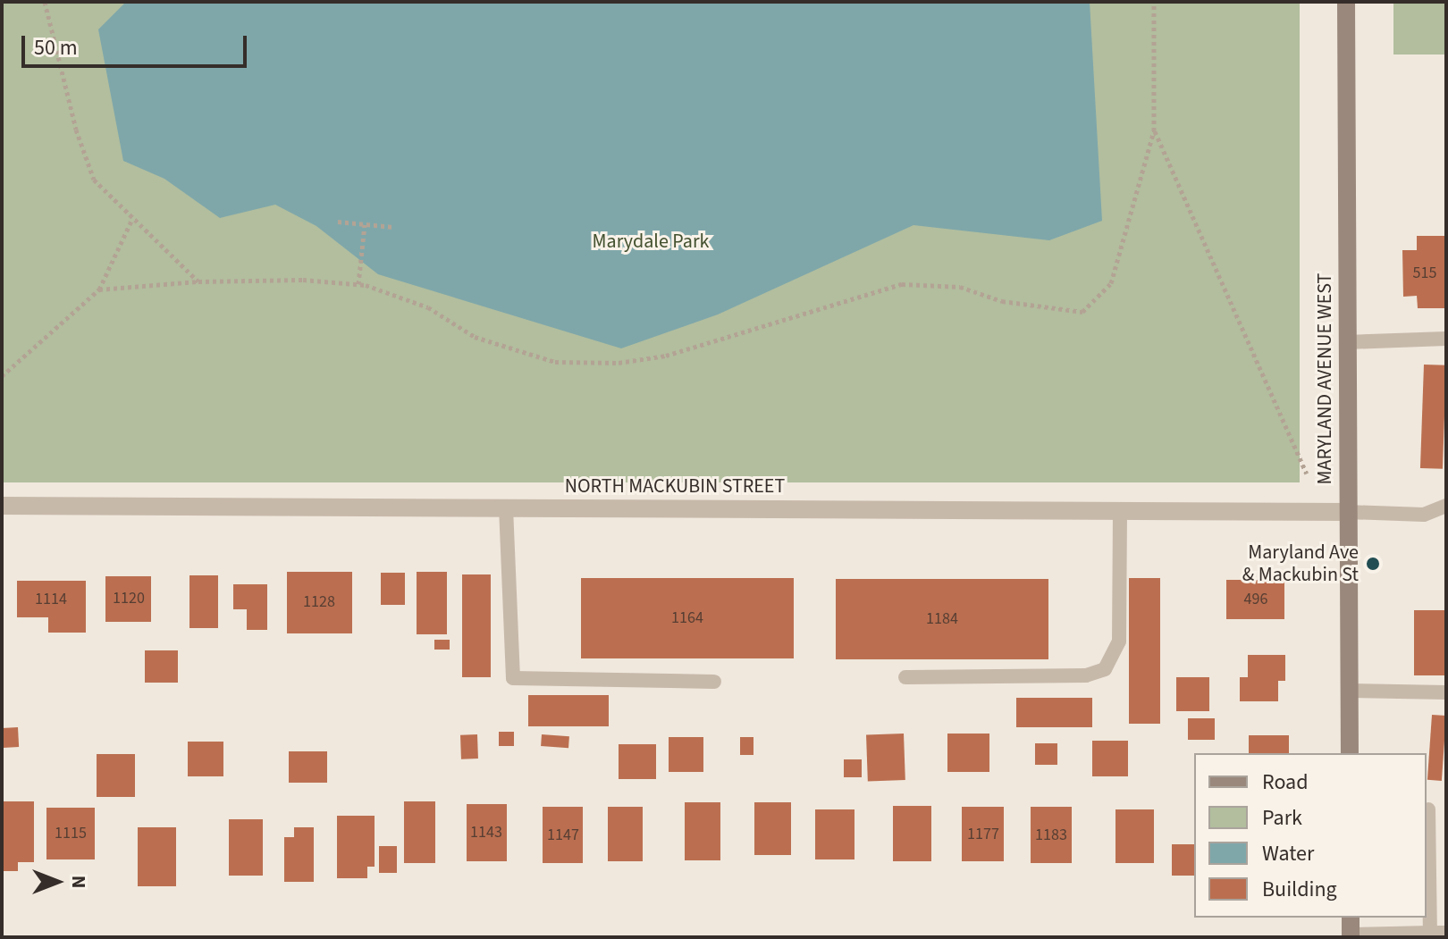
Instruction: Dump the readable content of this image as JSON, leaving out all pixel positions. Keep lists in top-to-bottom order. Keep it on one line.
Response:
{"streets":{"main road":["MARYLAND AVENUE WEST"],"street":["NORTH MACKUBIN STREET"]},"crossings":[["MARYLAND AVENUE WEST","NORTH MACKUBIN STREET"]],"parks":["Marydale Park"],"places":["Maryland Ave & Mackubin St"],"house_numbers":["515","1120","1114","496","1128","1164","1184","1143","1115","1177","1147","1183"],"legend":["Road","Park","Water","Building"],"scale_bar":"50 m","north":"right"}
